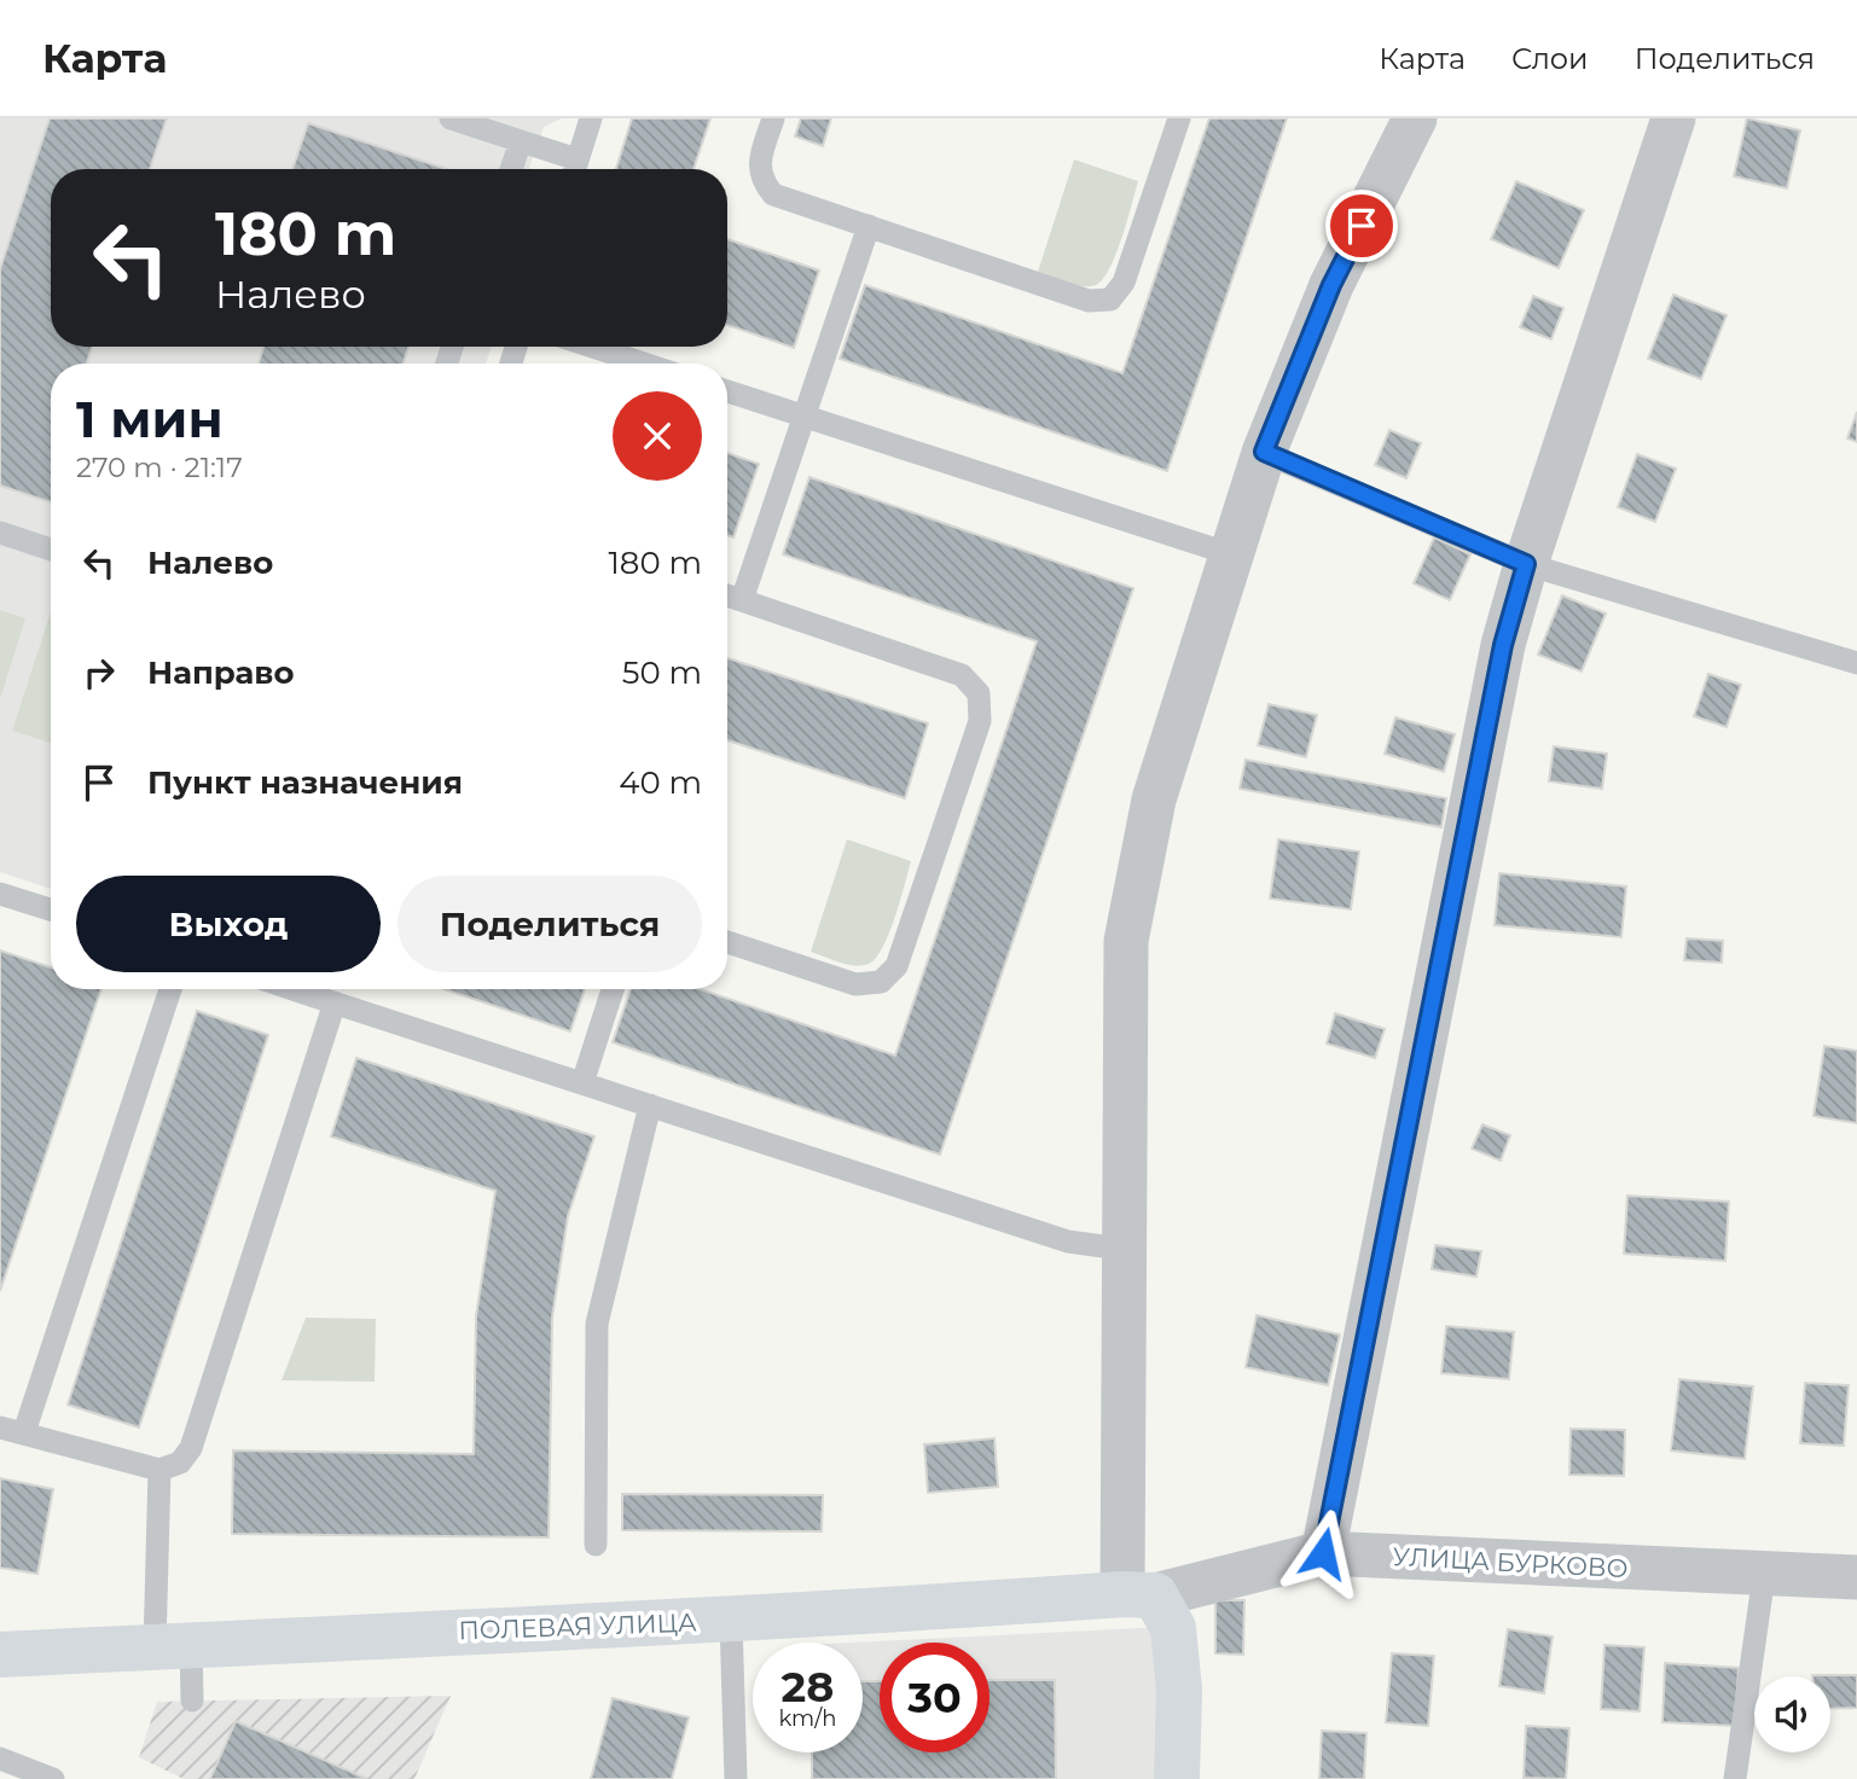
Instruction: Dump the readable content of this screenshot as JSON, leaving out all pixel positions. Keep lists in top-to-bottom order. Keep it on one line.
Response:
{"streets":{"street":["УЛИЦА БУРКОВО","ПОЛЕВАЯ УЛИЦА"]},"crossings":[["УЛИЦА БУРКОВО","ПОЛЕВАЯ УЛИЦА"]],"page":{"header":"Карта","nav":["Карта","Слои","Поделиться"],"turn":["180 m","Налево"],"heading":["1 мин","270 m · 21:17"],"list":[{"name":"Налево","value":"180 m"},{"name":"Направо","value":"50 m"},{"name":"Пункт назначения","value":"40 m"}],"buttons":["Выход","Поделиться"],"speed":"28 km/h","limit":"30"}}
